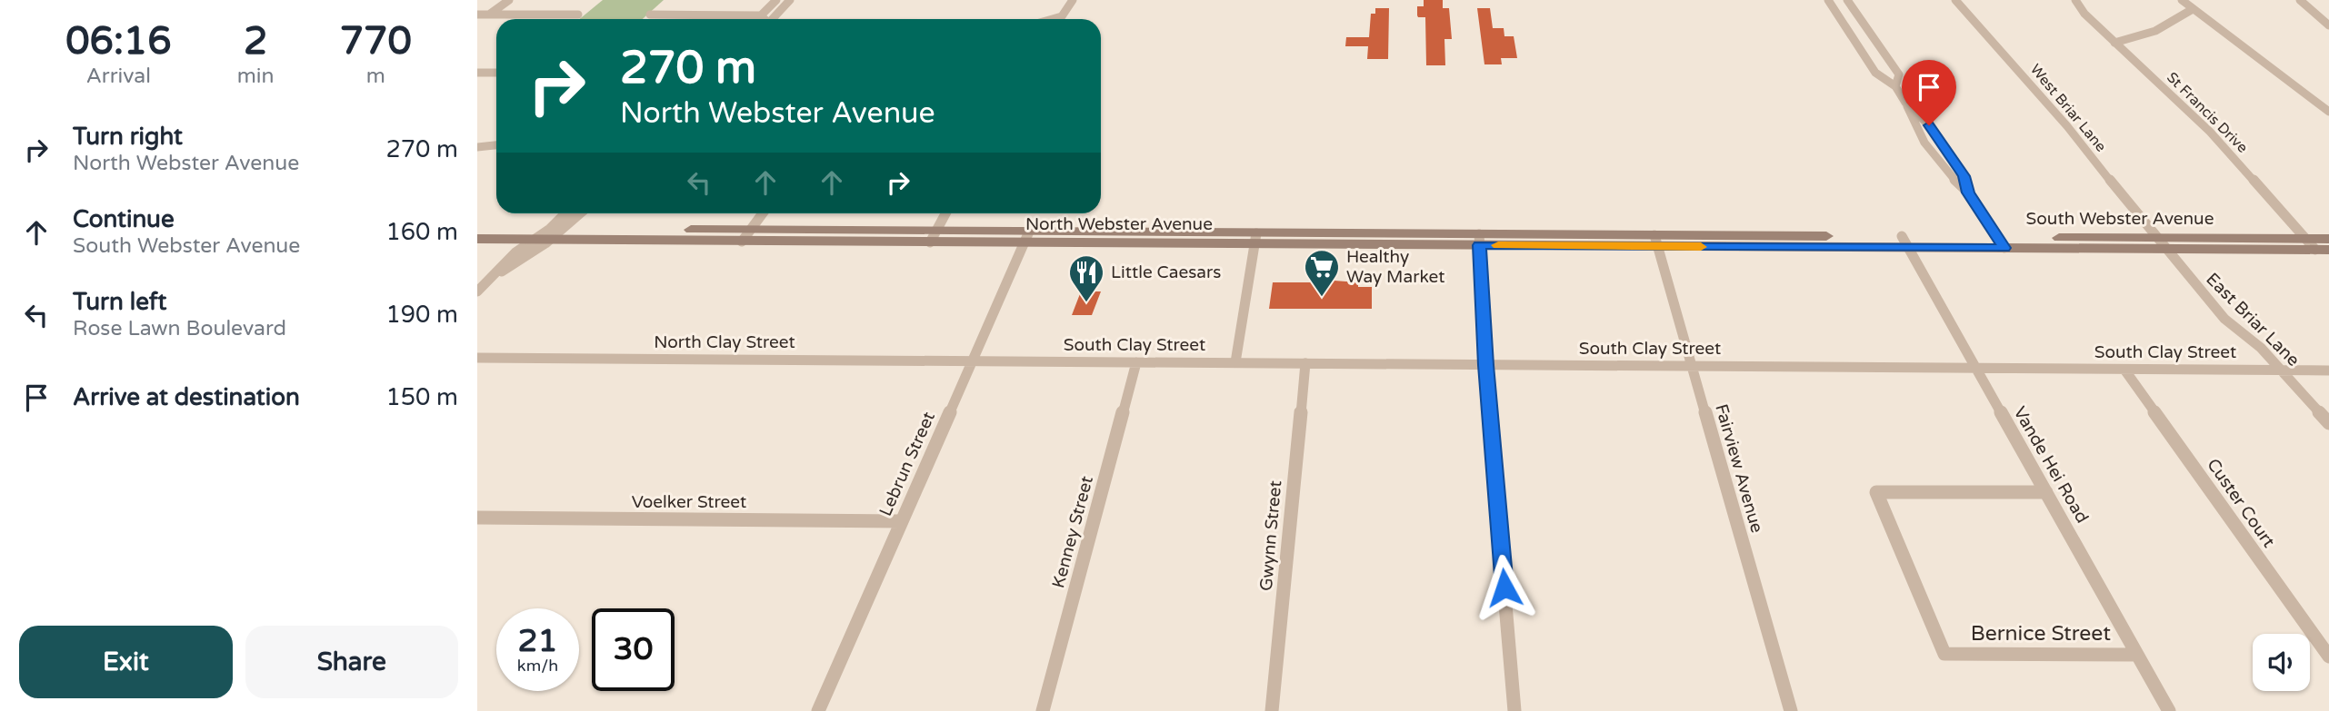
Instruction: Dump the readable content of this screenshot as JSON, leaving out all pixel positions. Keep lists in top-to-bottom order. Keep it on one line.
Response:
{"streets":{"main road":["South Webster Avenue","North Webster Avenue"],"street":["West Briar Lane","St Francis Drive","East Briar Lane","North Clay Street","South Clay Street","Lebrun Street","Vande Hei Road","Fairview Avenue","Voelker Street","Custer Court","Kenney Street","Gwynn Street","Bernice Street"]},"crossings":[["West Briar Lane","South Webster Avenue"],["West Briar Lane","East Briar Lane"],["St Francis Drive","South Webster Avenue"],["South Webster Avenue","North Webster Avenue"],["South Webster Avenue","East Briar Lane"],["South Webster Avenue","Vande Hei Road"],["North Webster Avenue","Lebrun Street"],["North Webster Avenue","Fairview Avenue"],["East Briar Lane","South Clay Street"],["North Clay Street","South Clay Street"],["North Clay Street","Lebrun Street"],["South Clay Street","Lebrun Street"],["South Clay Street","Vande Hei Road"],["South Clay Street","Fairview Avenue"],["South Clay Street","Custer Court"],["South Clay Street","Kenney Street"],["South Clay Street","Gwynn Street"],["Lebrun Street","Voelker Street"],["Vande Hei Road","Bernice Street"]],"places":{"supermarket":["Healthy Way Market"],"restaurant":["Little Caesars"]},"page":{"eta":["06:16","Arrival","2","min","770","m"],"turn":["270 m","North Webster Avenue"],"list":[{"name":"Turn right","note":"North Webster Avenue","value":"270 m"},{"name":"Continue","note":"South Webster Avenue","value":"160 m"},{"name":"Turn left","note":"Rose Lawn Boulevard","value":"190 m"},{"name":"Arrive at destination","value":"150 m"}],"speed":"21 km/h","limit":"30","buttons":["Exit","Share"]}}
